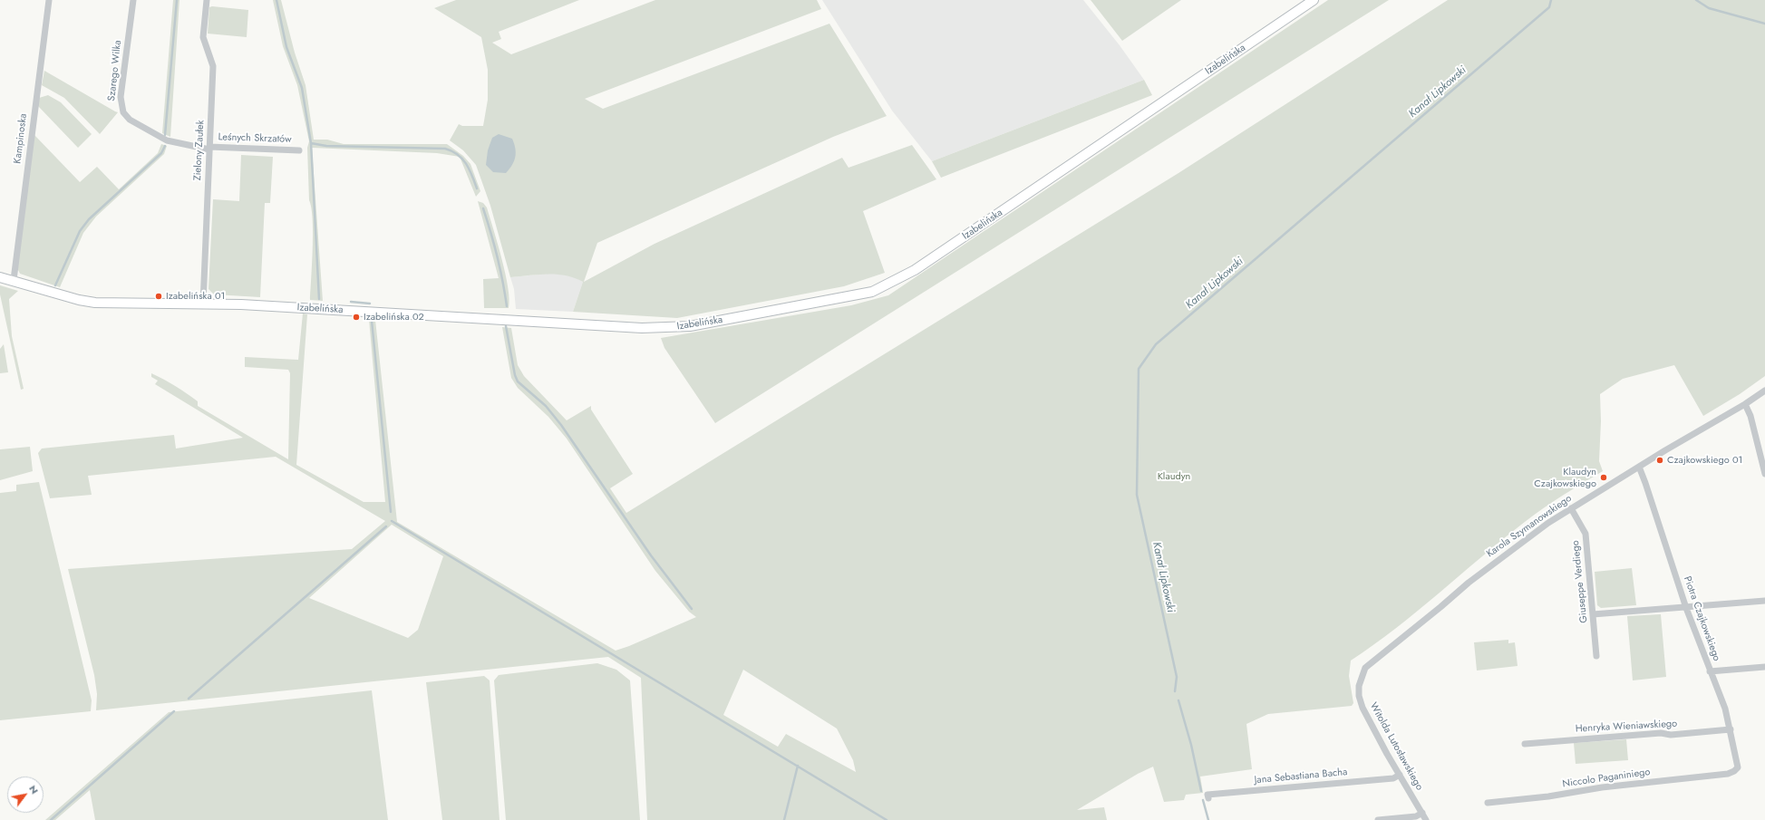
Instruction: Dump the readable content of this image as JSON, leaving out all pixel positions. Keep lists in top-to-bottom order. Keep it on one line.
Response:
{"streets":{"street":["Izabelińska","Szarego Wilka","Kampinoska","Leśnych Skrzatów","Zielony Zaułek","Karola Szymanowskiego","Giuseppe Verdiego","Piotra Czajkowskiego","Henryka Wieniawskiego","Witolda Lutosławskiego","Jana Sebastiana Bacha","Niccolo Paganiniego"]},"crossings":[["Izabelińska","Kampinoska"],["Izabelińska","Zielony Zaułek"],["Szarego Wilka","Leśnych Skrzatów"],["Szarego Wilka","Zielony Zaułek"],["Leśnych Skrzatów","Zielony Zaułek"],["Karola Szymanowskiego","Giuseppe Verdiego"],["Karola Szymanowskiego","Piotra Czajkowskiego"],["Karola Szymanowskiego","Witolda Lutosławskiego"],["Piotra Czajkowskiego","Henryka Wieniawskiego"],["Piotra Czajkowskiego","Niccolo Paganiniego"],["Witolda Lutosławskiego","Jana Sebastiana Bacha"]],"water":["Kanał Lipkowski"],"parks":["Klaudyn"],"places":["Izabelińska 01","Izabelińska 02","Czajkowskiego 01","Klaudyn Czajkowskiego"],"north":"top right"}
